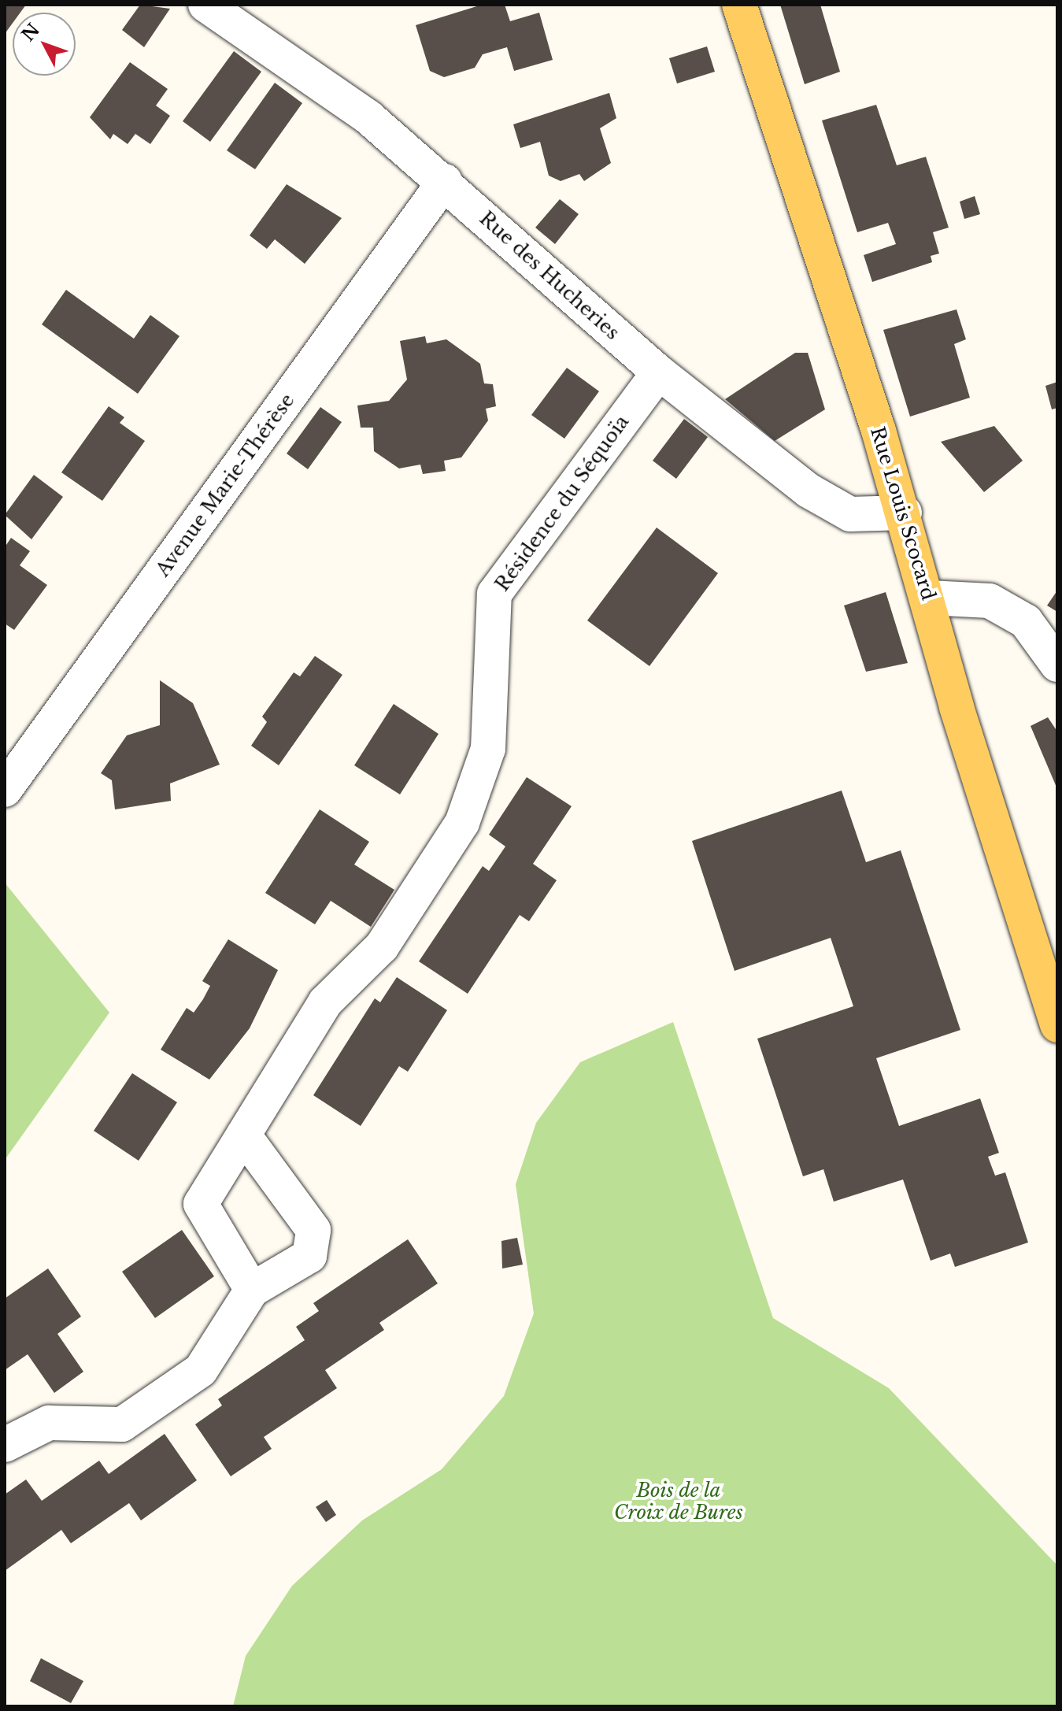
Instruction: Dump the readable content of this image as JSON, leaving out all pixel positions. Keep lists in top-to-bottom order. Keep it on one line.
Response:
{"streets":{"main road":["Rue Louis Scocard"],"street":["Rue des Hucheries","Avenue Marie-Thérèse","Résidence du Séquoïa"]},"crossings":[["Rue des Hucheries","Avenue Marie-Thérèse"],["Rue des Hucheries","Résidence du Séquoïa"],["Rue des Hucheries","Rue Louis Scocard"]],"parks":["Bois de la Croix de Bures"],"north":"top left"}
